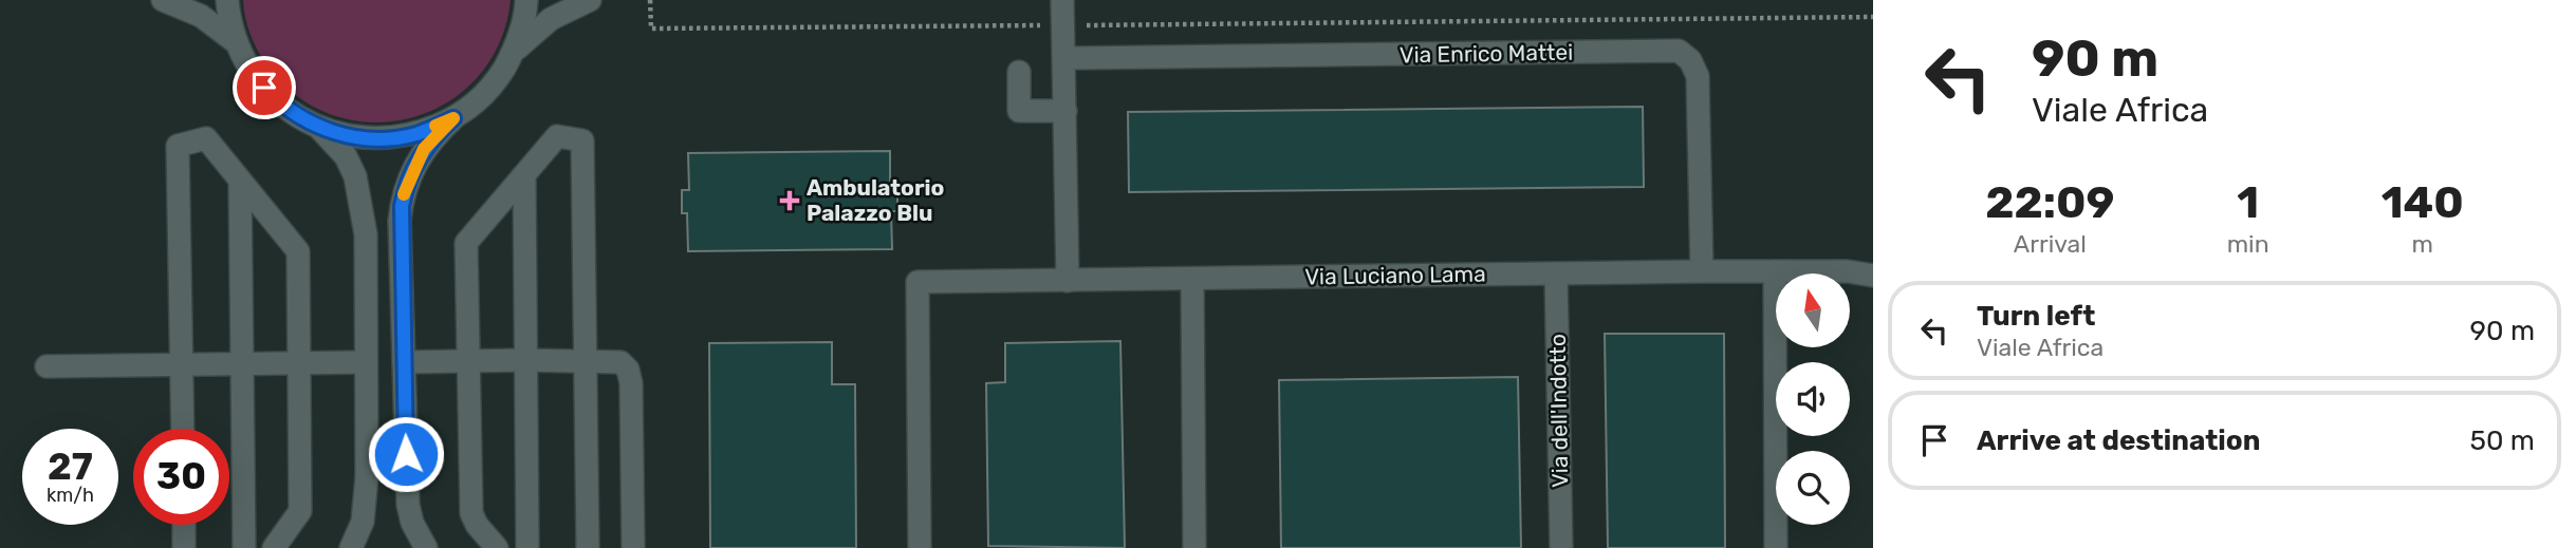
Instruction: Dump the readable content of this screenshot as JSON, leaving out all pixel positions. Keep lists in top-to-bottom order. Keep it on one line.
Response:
{"streets":{"street":["Via Enrico Mattei","Via Luciano Lama","Via dell'Indotto"]},"crossings":[["Via Enrico Mattei","Via Luciano Lama"],["Via Luciano Lama","Via dell'Indotto"]],"places":{"health":["Ambulatorio Palazzo Blu"]},"north":"top","page":{"turn":["90 m","Viale Africa"],"eta":["22:09","Arrival","1","min","140","m"],"list":[{"name":"Turn left","note":"Viale Africa","value":"90 m"},{"name":"Arrive at destination","value":"50 m"}],"speed":"27 km/h","limit":"30"}}
